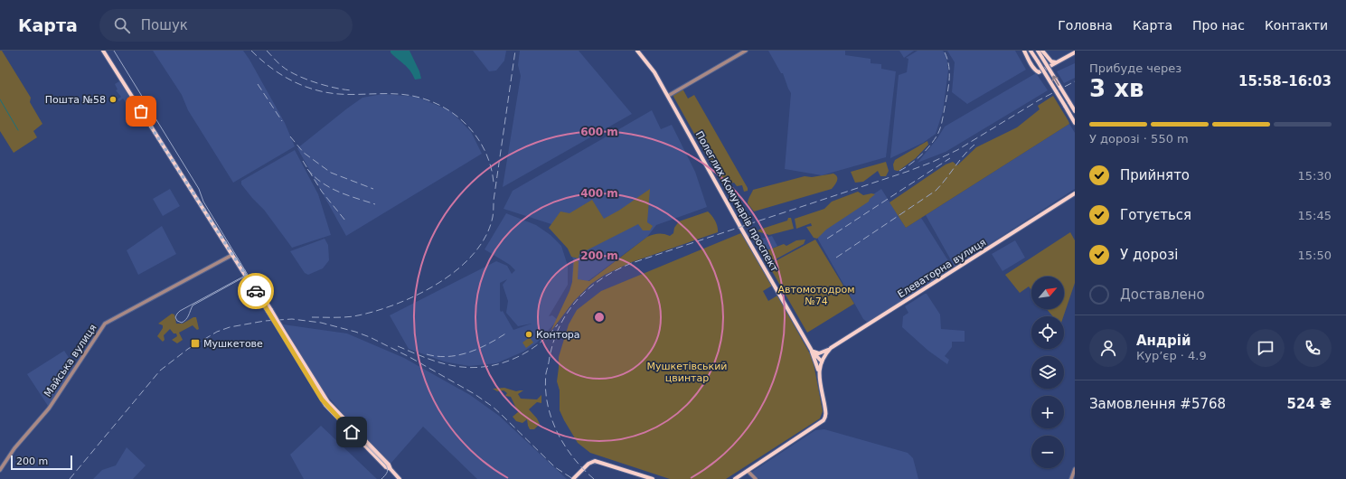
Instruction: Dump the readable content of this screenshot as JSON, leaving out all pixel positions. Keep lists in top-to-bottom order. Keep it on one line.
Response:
{"streets":{"main road":["Полеглих Комунарів проспект","Елеваторна вулиця"],"street":["Майська вулиця"]},"crossings":[["Полеглих Комунарів проспект","Елеваторна вулиця"]],"parks":["Автомотодром №74","Мушкетівський цвинтар"],"places":{"other":["Пошта №58","Контора"],"transit":["Мушкетове"]},"scale_bar":"200 m","north":"top right","page":{"header":"Карта","search":"Пошук","nav":["Головна","Карта","Про нас","Контакти"],"heading":["3 хв","Прибуде через","15:58–16:03"],"panel":["Андрій","Кур’єр · 4.9","Замовлення #5768","524 ₴"],"bar":"У дорозі · 550 m","list":[["Прийнято","15:30"],["Готується","15:45"],["У дорозі","15:50"],"Доставлено"],"map_buttons":["+","−"],"scale":"200 m"},"rings":["600 m","400 m","200 m"]}
